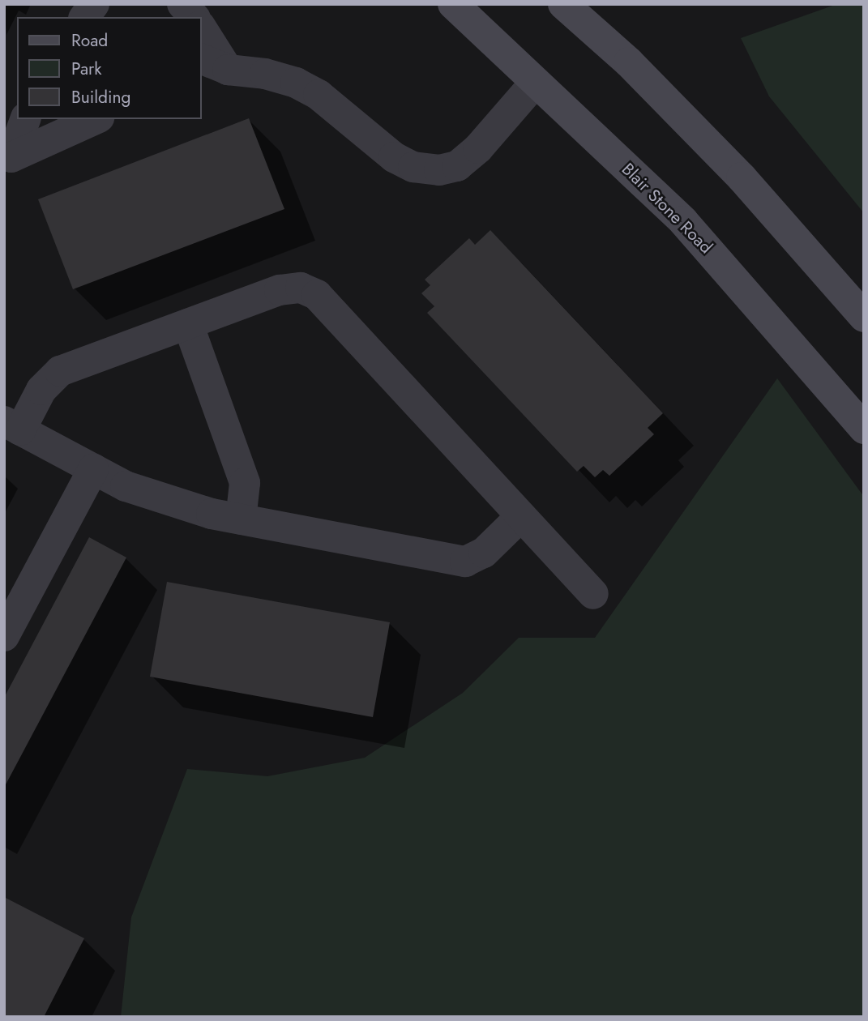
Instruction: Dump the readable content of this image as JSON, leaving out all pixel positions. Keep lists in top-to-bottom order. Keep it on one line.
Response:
{"streets":{"main road":["Blair Stone Road"]},"legend":["Road","Park","Building"]}
